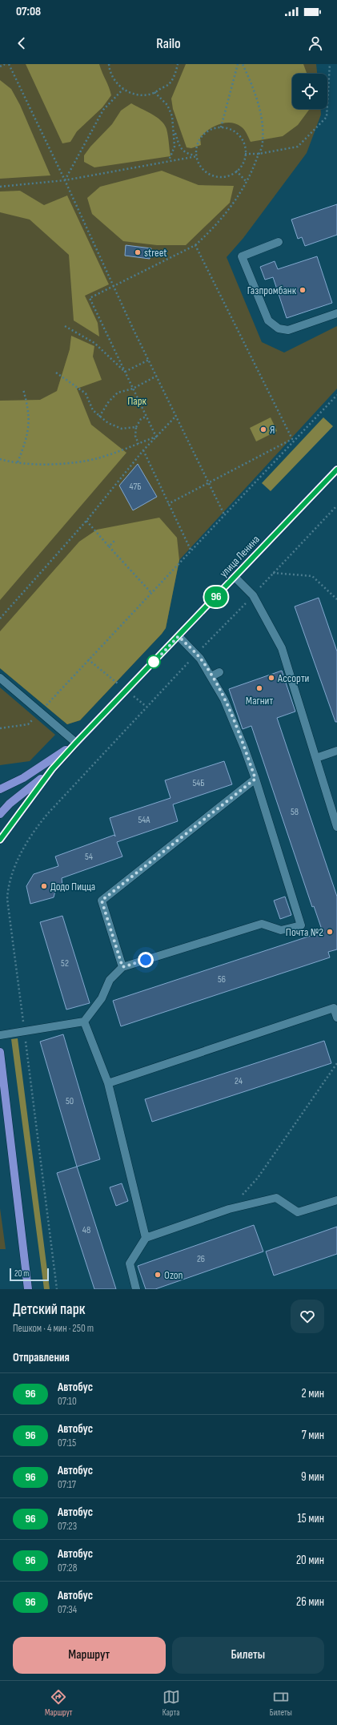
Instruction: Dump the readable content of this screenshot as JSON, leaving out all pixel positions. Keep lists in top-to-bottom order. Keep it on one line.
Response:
{"streets":{"main road":["улица Ленина"]},"parks":["Парк"],"places":["street","Газпромбанк","Я","Ассорти","Магнит","Додо Пицца","Почта №2","Ozon"],"lines":["bus line 96"],"house_numbers":["47Б","54Б","58","54А","54","52","56","24","50","48","26"],"scale_bar":"20 m","page":{"status":"07:08","header":"Railo","on_map":"96","scale":"20 m","heading":[["Детский парк","Пешком · 4 мин · 250 m"],"Отправления"],"list":[{"mark":"96","name":"Автобус","note":"07:10","value":"2 мин"},{"mark":"96","name":"Автобус","note":"07:15","value":"7 мин"},{"mark":"96","name":"Автобус","note":"07:17","value":"9 мин"},{"mark":"96","name":"Автобус","note":"07:23","value":"15 мин"},{"mark":"96","name":"Автобус","note":"07:28","value":"20 мин"},{"mark":"96","name":"Автобус","note":"07:34","value":"26 мин"}],"buttons":["Маршрут","Билеты"],"tabs":["Маршрут","Карта","Билеты"]}}
